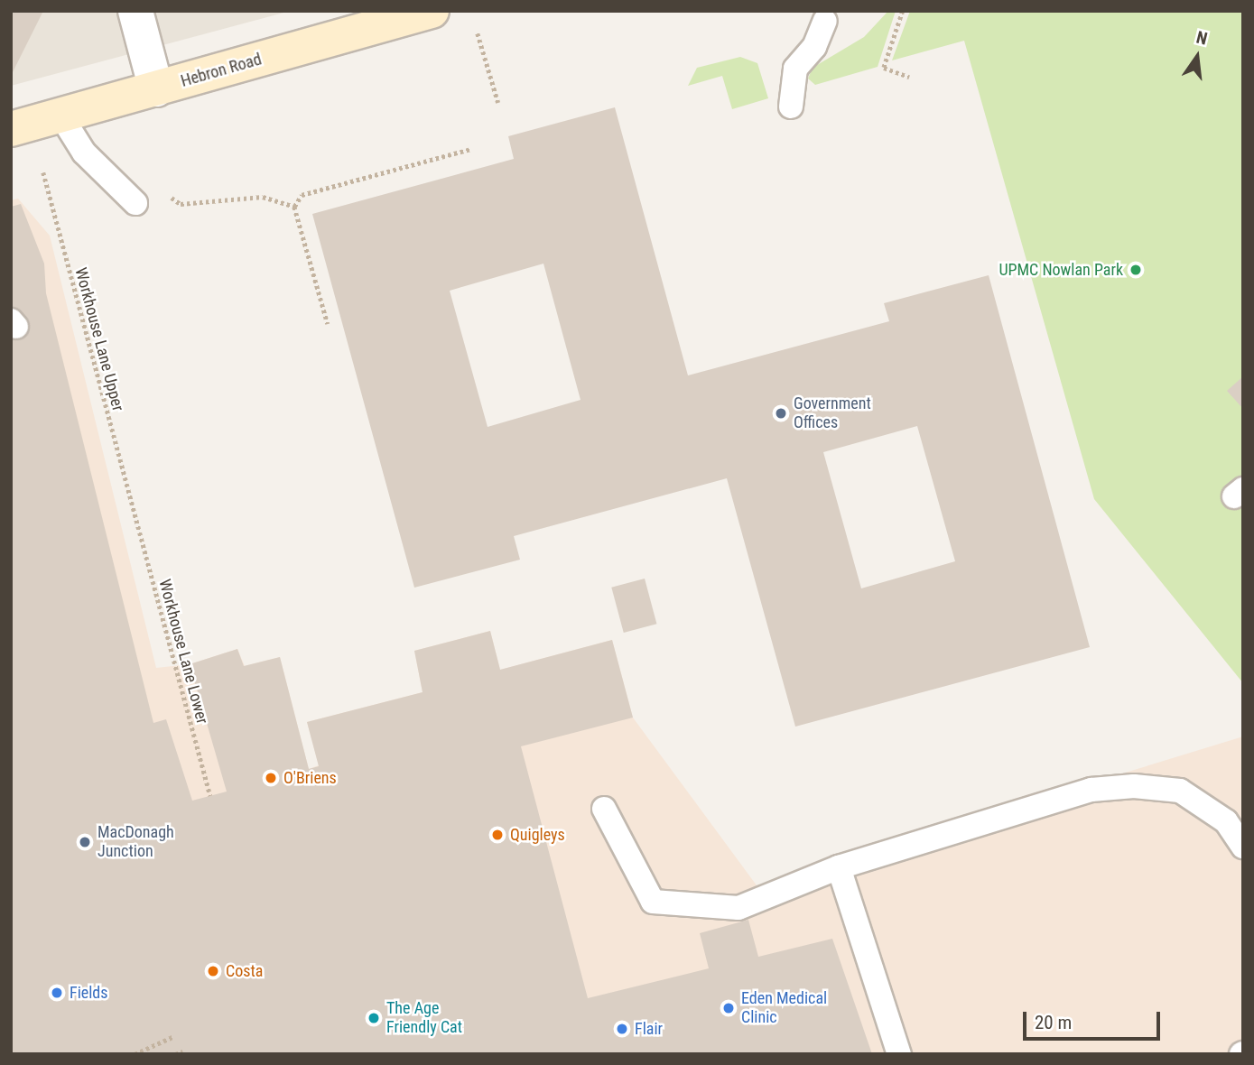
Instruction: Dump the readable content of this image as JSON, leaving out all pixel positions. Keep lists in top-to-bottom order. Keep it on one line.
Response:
{"streets":{"street":["Hebron Road"],"path":["Workhouse Lane Upper","Workhouse Lane Lower"]},"crossings":[["Workhouse Lane Upper","Workhouse Lane Lower"]],"places":["UPMC Nowlan Park","Government Offices","O'Briens","Quigleys","MacDonagh Junction","Costa","Fields","Eden Medical Clinic","The Age Friendly Cat","Flair"],"scale_bar":"20 m","north":"top"}
